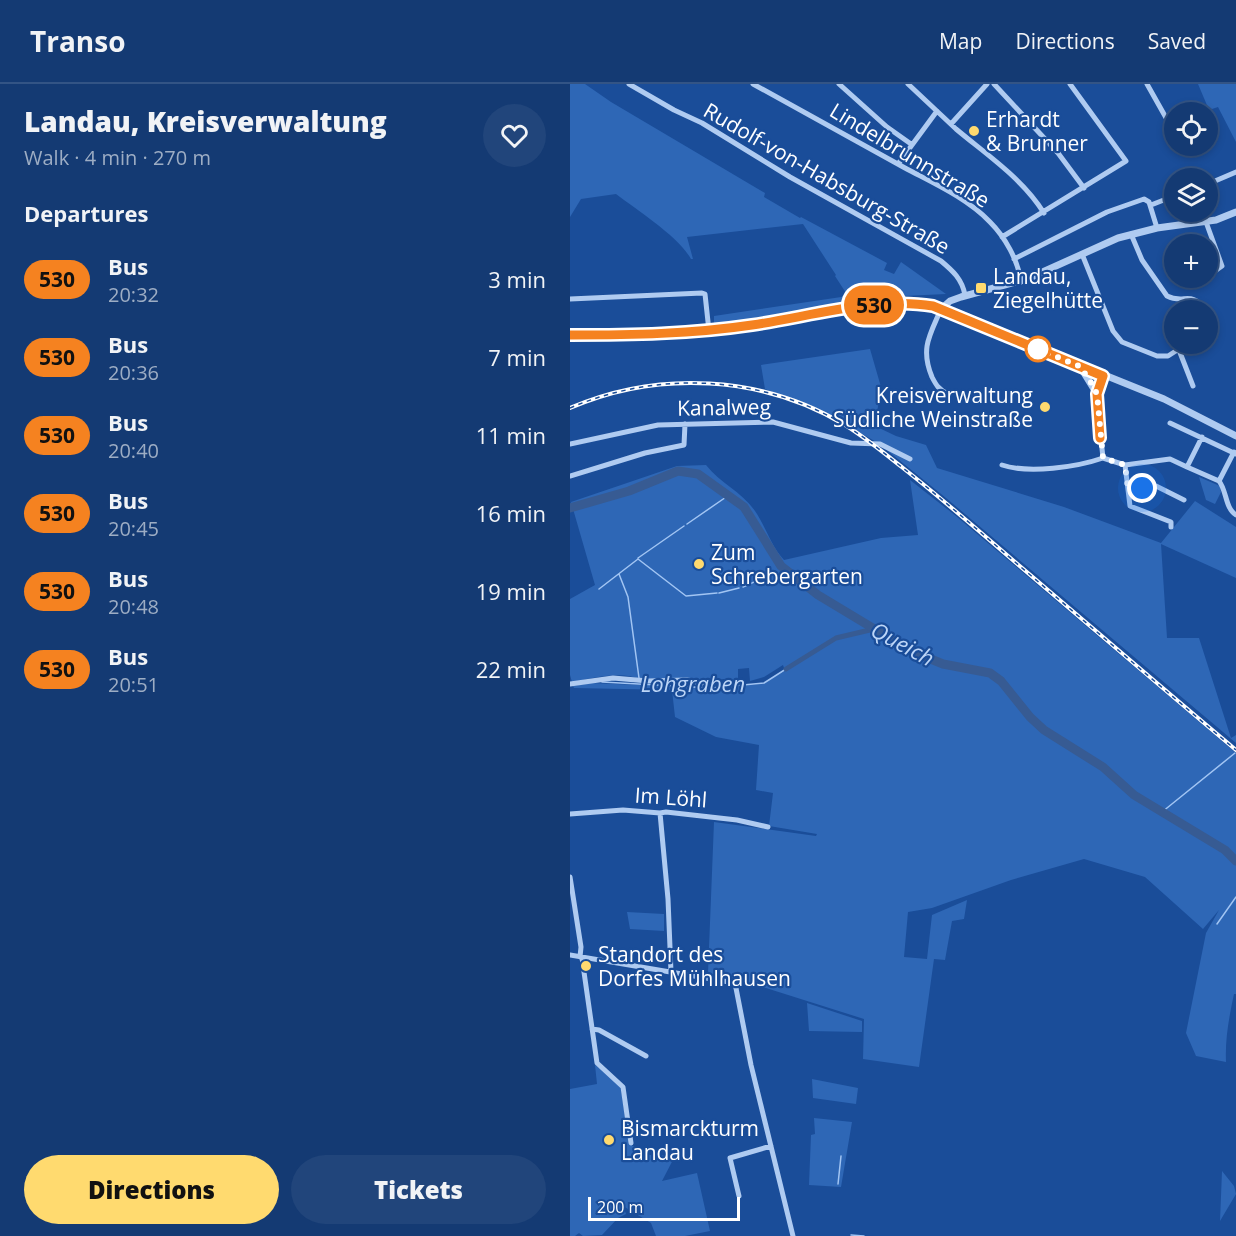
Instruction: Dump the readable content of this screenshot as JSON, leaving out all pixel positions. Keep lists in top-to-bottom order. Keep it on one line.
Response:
{"streets":{"street":["Lindelbrunnstraße","Rudolf-von-Habsburg-Straße","Kanalweg","Im Löhl"]},"water":["Queich","Lohgraben"],"places":{"other":["Erhardt & Brunner","Kreisverwaltung Südliche Weinstraße","Zum Schrebergarten","Standort des Dorfes Mühlhausen","Bismarckturm Landau"],"transit":["Landau, Ziegelhütte"]},"lines":["bus line 530"],"scale_bar":"200 m","page":{"header":"Transo","nav":["Map","Directions","Saved"],"heading":[["Landau, Kreisverwaltung","Walk · 4 min · 270 m"],"Departures"],"on_map":"530","map_buttons":["+","−"],"list":[{"mark":"530","name":"Bus","note":"20:32","value":"3 min"},{"mark":"530","name":"Bus","note":"20:36","value":"7 min"},{"mark":"530","name":"Bus","note":"20:40","value":"11 min"},{"mark":"530","name":"Bus","note":"20:45","value":"16 min"},{"mark":"530","name":"Bus","note":"20:48","value":"19 min"},{"mark":"530","name":"Bus","note":"20:51","value":"22 min"}],"buttons":["Directions","Tickets"],"scale":"200 m"}}
